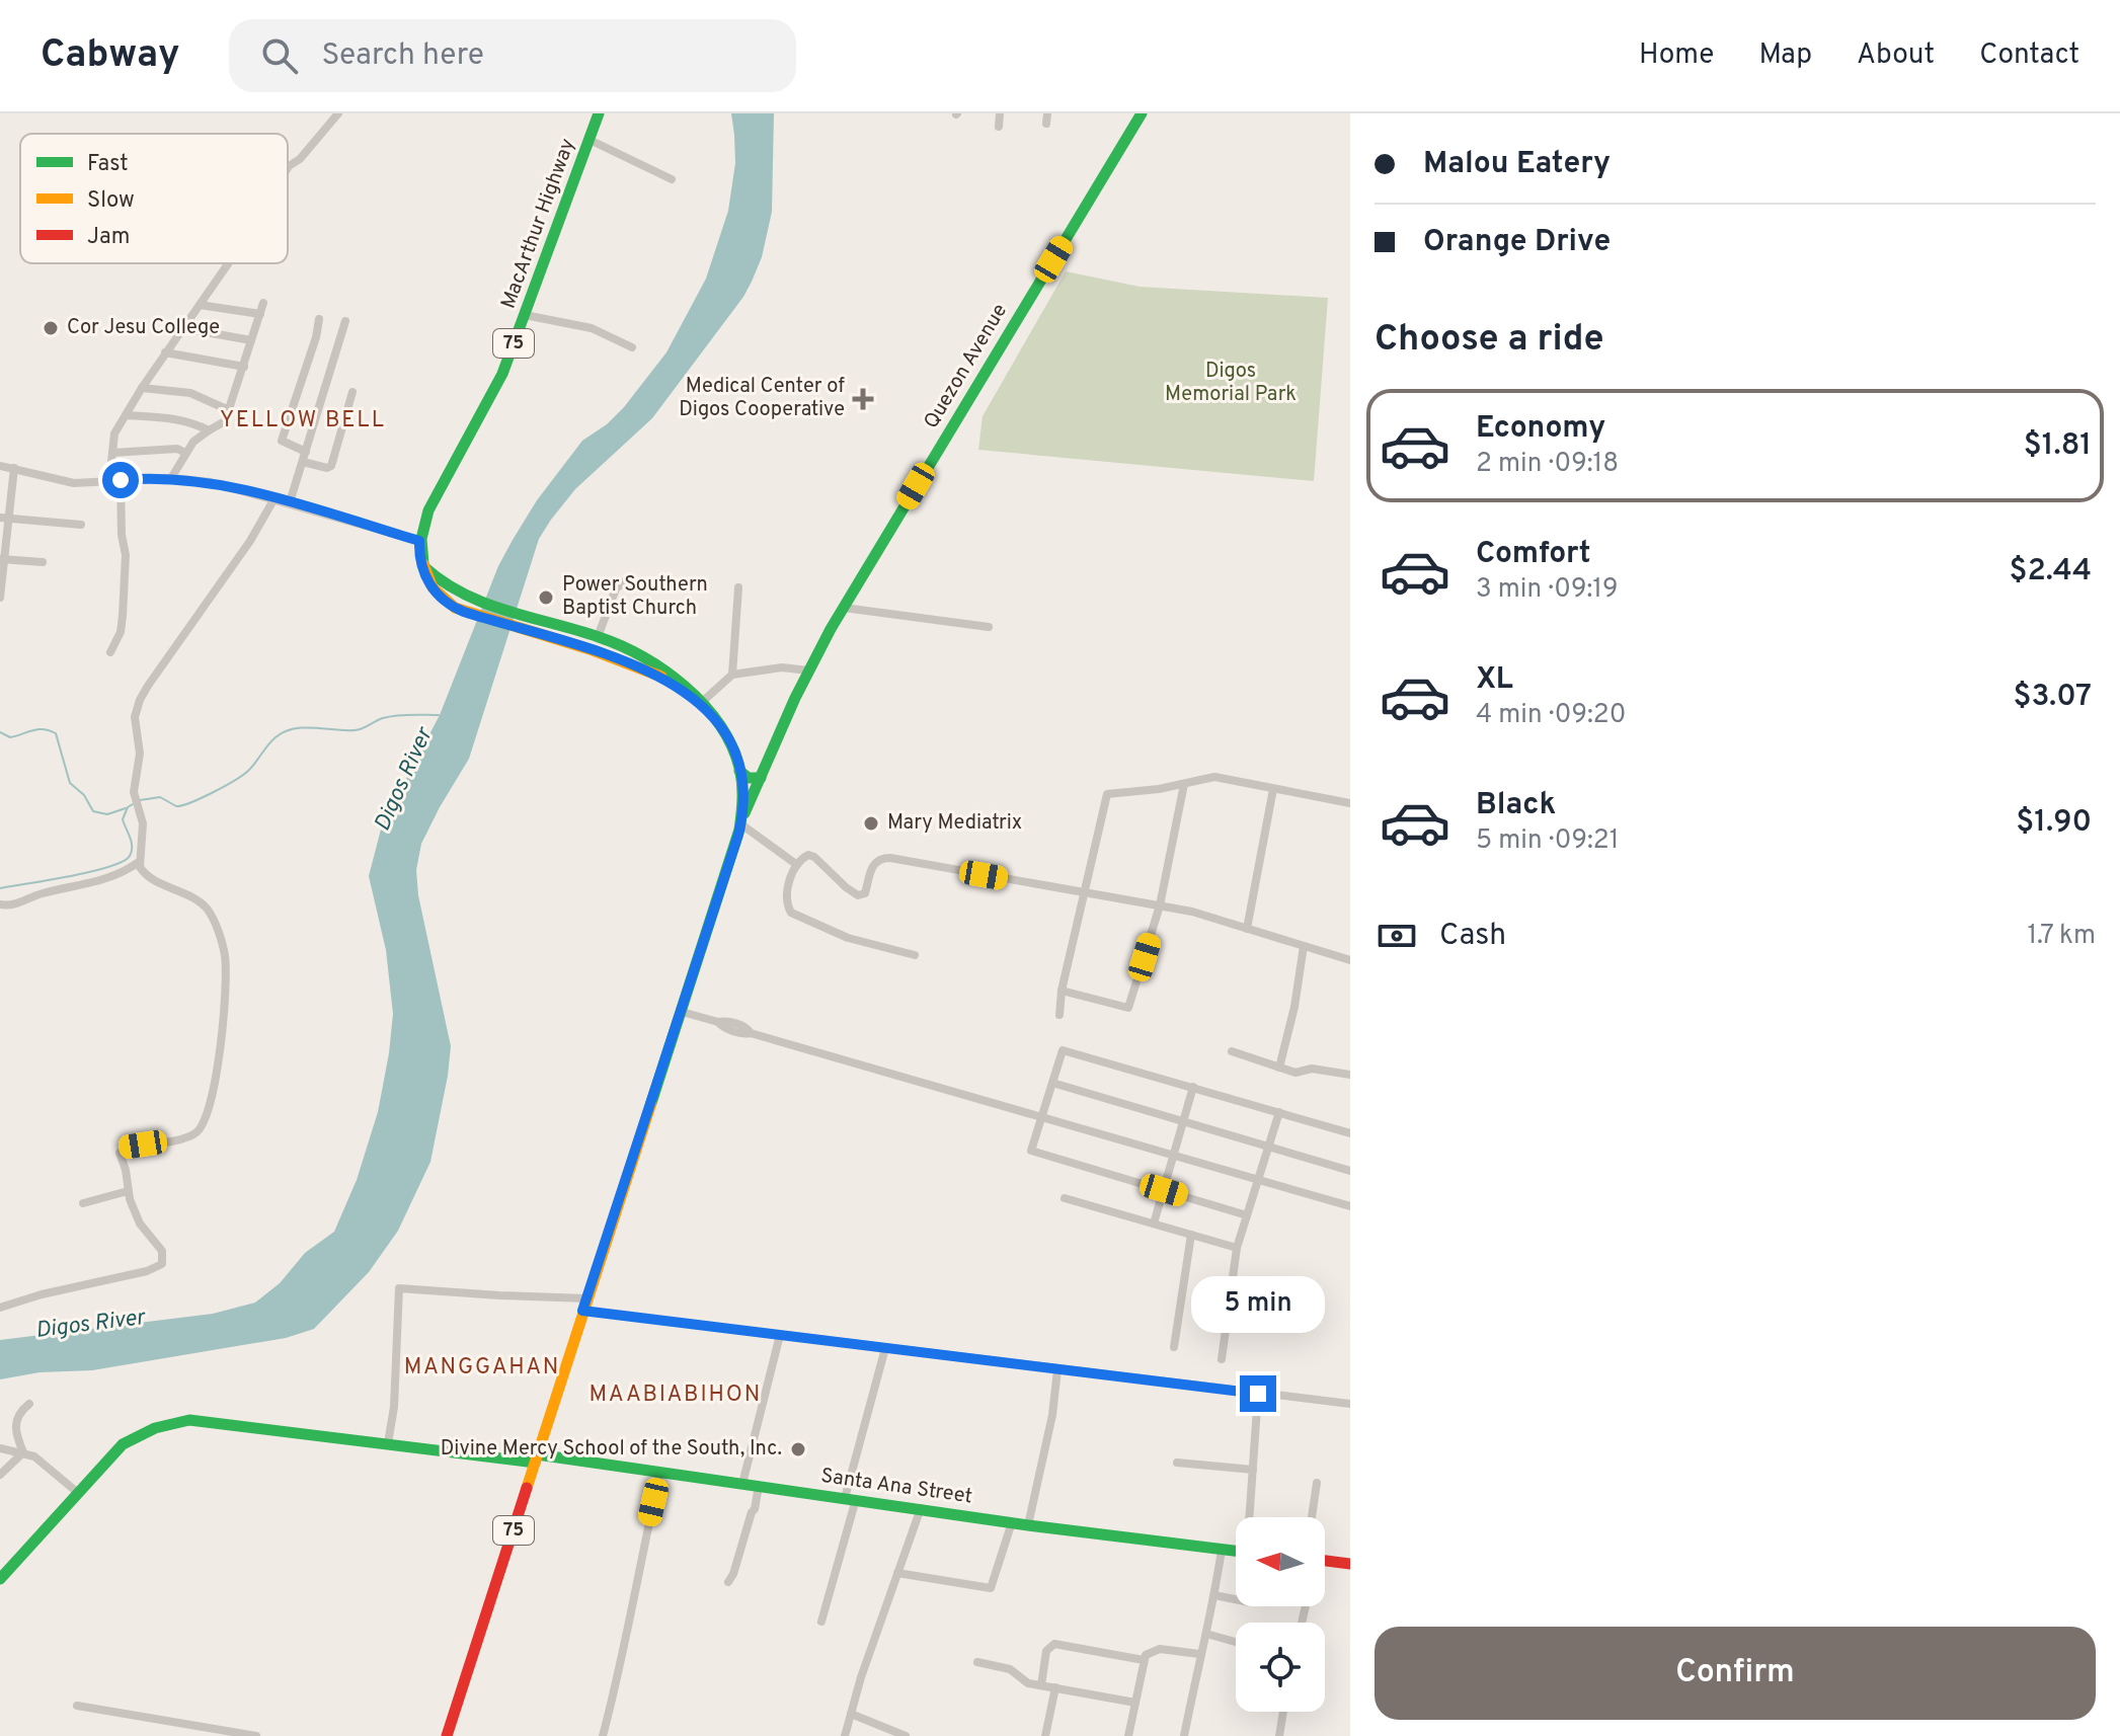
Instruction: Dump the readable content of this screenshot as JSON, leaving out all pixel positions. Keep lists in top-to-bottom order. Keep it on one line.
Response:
{"streets":{"main road":["MacArthur Highway","75","Quezon Avenue","Santa Ana Street"]},"crossings":[["MacArthur Highway","75"],["MacArthur Highway","Quezon Avenue"],["75","Quezon Avenue"],["75","Santa Ana Street"]],"districts":["YELLOW BELL","MANGGAHAN","MAABIABIHON"],"water":["Digos River"],"parks":["Digos Memorial Park"],"places":{"other":["Cor Jesu College","Power Southern Baptist Church","Mary Mediatrix","Divine Mercy School of the South, Inc."],"health":["Medical Center of Digos Cooperative"]},"legend":["Fast","Slow","Jam"],"north":"left","page":{"header":"Cabway","search":"Search here","nav":["Home","Map","About","Contact"],"banner":["Malou Eatery","Orange Drive"],"heading":"Choose a ride","list":[{"name":"Economy","note":"2 min · 09:18","value":"$1.81"},{"name":"Comfort","note":"3 min · 09:19","value":"$2.44"},{"name":"XL","note":"4 min · 09:20","value":"$3.07"},{"name":"Black","note":"5 min · 09:21","value":"$1.90"}],"pay":["Cash","1.7 km"],"bubble":"5 min","buttons":"Confirm"}}
